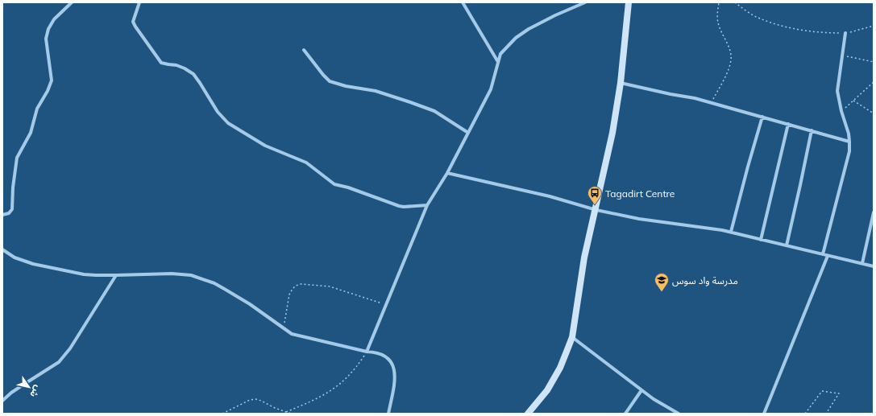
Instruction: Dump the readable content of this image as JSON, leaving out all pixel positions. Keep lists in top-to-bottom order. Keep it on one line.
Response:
{"places":{"bus stop":["Tagadirt Centre"],"school or university":["مدرسة واد سوس"]},"north":"bottom right"}
